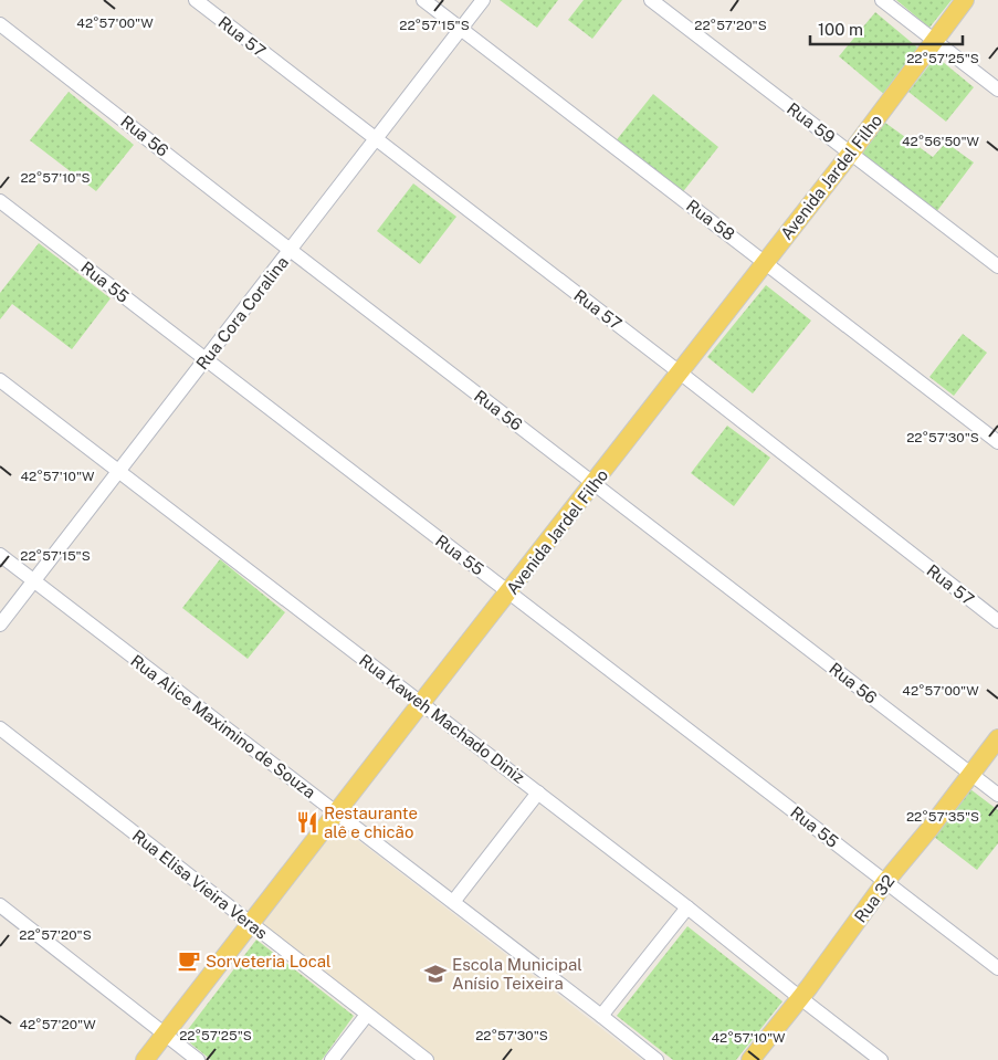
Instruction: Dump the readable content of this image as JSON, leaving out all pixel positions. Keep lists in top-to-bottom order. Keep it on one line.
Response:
{"streets":{"main road":["Avenida Jardel Filho","Rua 32"],"street":["Rua 57","Rua 59","Rua 56","Rua 58","Rua 55","Rua Cora Coralina","Rua Kaweh Machado Diniz","Rua Alice Maximino de Souza","Rua Elisa Vieira Veras"]},"crossings":[["Rua 57","Avenida Jardel Filho"],["Rua 57","Rua Cora Coralina"],["Rua 59","Avenida Jardel Filho"],["Rua 56","Avenida Jardel Filho"],["Rua 56","Rua Cora Coralina"],["Rua 56","Rua 32"],["Avenida Jardel Filho","Rua 58"],["Avenida Jardel Filho","Rua 55"],["Avenida Jardel Filho","Rua Kaweh Machado Diniz"],["Avenida Jardel Filho","Rua Alice Maximino de Souza"],["Avenida Jardel Filho","Rua Elisa Vieira Veras"],["Rua 58","Rua Cora Coralina"],["Rua 55","Rua Cora Coralina"],["Rua 55","Rua 32"],["Rua Cora Coralina","Rua Kaweh Machado Diniz"],["Rua Cora Coralina","Rua Alice Maximino de Souza"],["Rua Kaweh Machado Diniz","Rua 32"]],"places":{"restaurant":["Restaurante alê e chicão"],"cafe":["Sorveteria Local"],"school or university":["Escola Municipal Anísio Teixeira"]},"scale_bar":"100 m","coordinates":["42°57'00\"W","22°57'15\"S","22°57'20\"S","22°57'25\"S","42°56'50\"W","22°57'10\"S","22°57'30\"S","42°57'10\"W","22°57'35\"S","42°57'20\"W"]}
